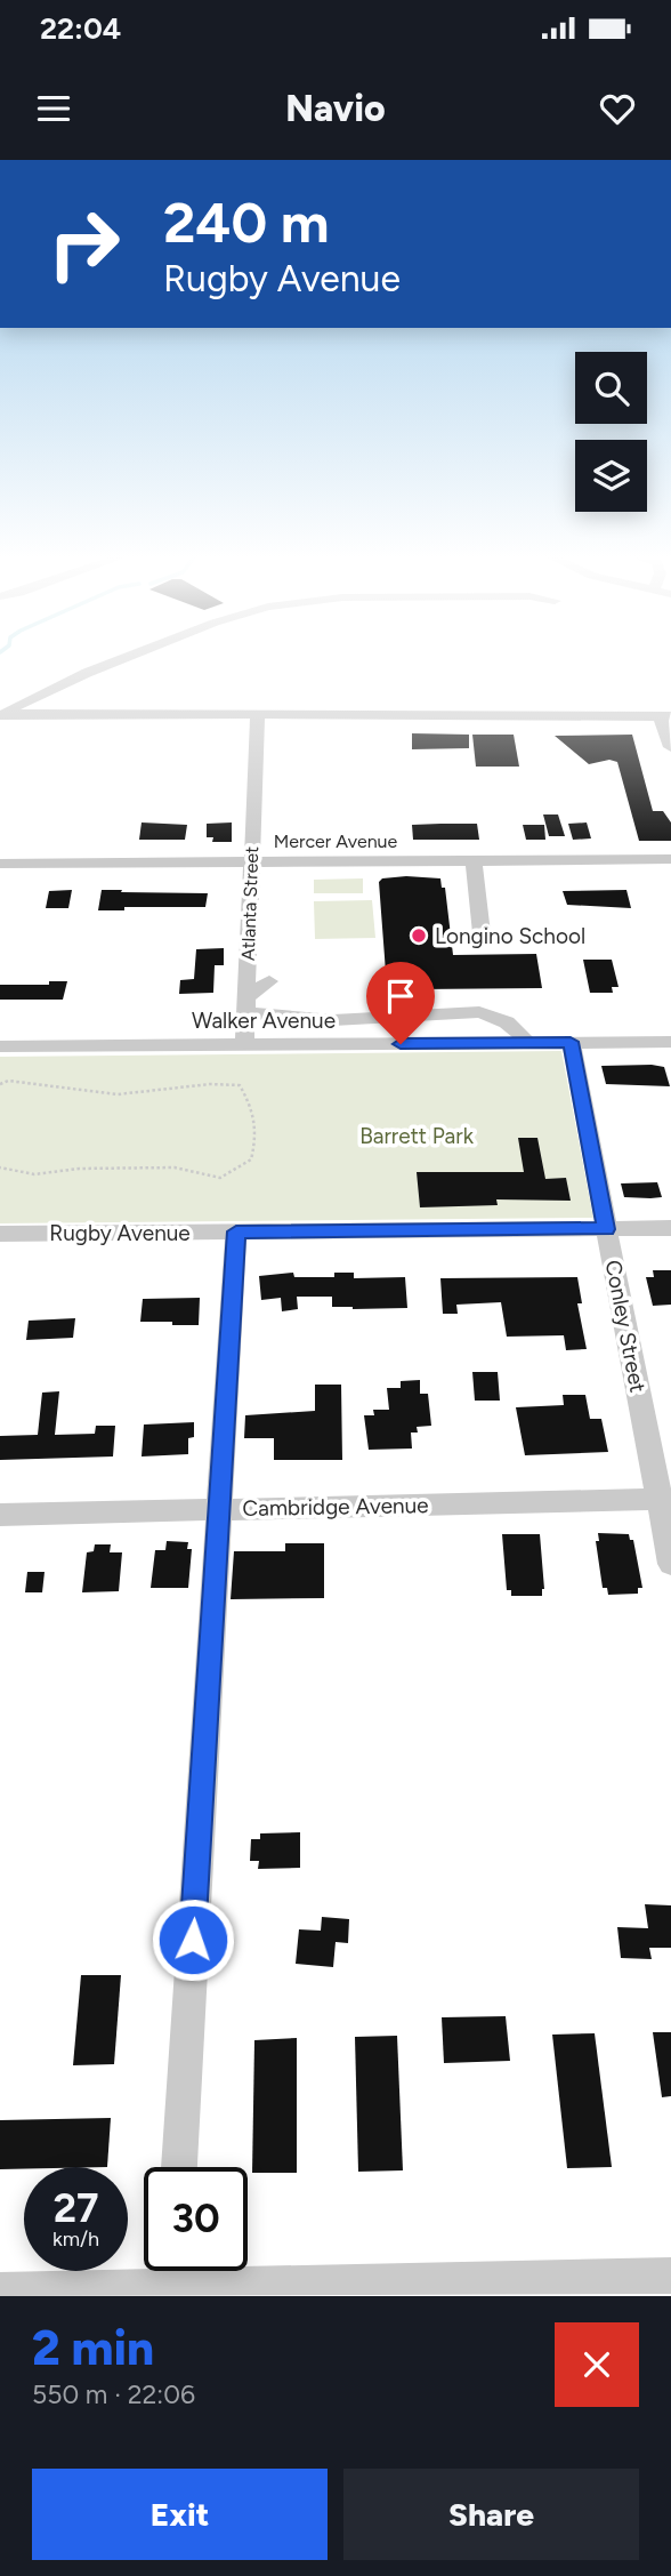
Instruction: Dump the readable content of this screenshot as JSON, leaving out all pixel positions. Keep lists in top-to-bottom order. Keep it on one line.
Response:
{"streets":{"street":["Mercer Avenue","Atlanta Street","Walker Avenue","Rugby Avenue","Conley Street","Cambridge Avenue"]},"crossings":[["Mercer Avenue","Atlanta Street"],["Atlanta Street","Walker Avenue"],["Walker Avenue","Conley Street"],["Rugby Avenue","Conley Street"],["Conley Street","Cambridge Avenue"]],"parks":["Barrett Park"],"places":["Longino School"],"page":{"status":"22:04","header":"Navio","turn":["240 m","Rugby Avenue"],"speed":"27 km/h","limit":"30","heading":["2 min","550 m · 22:06"],"buttons":["Exit","Share"]}}
